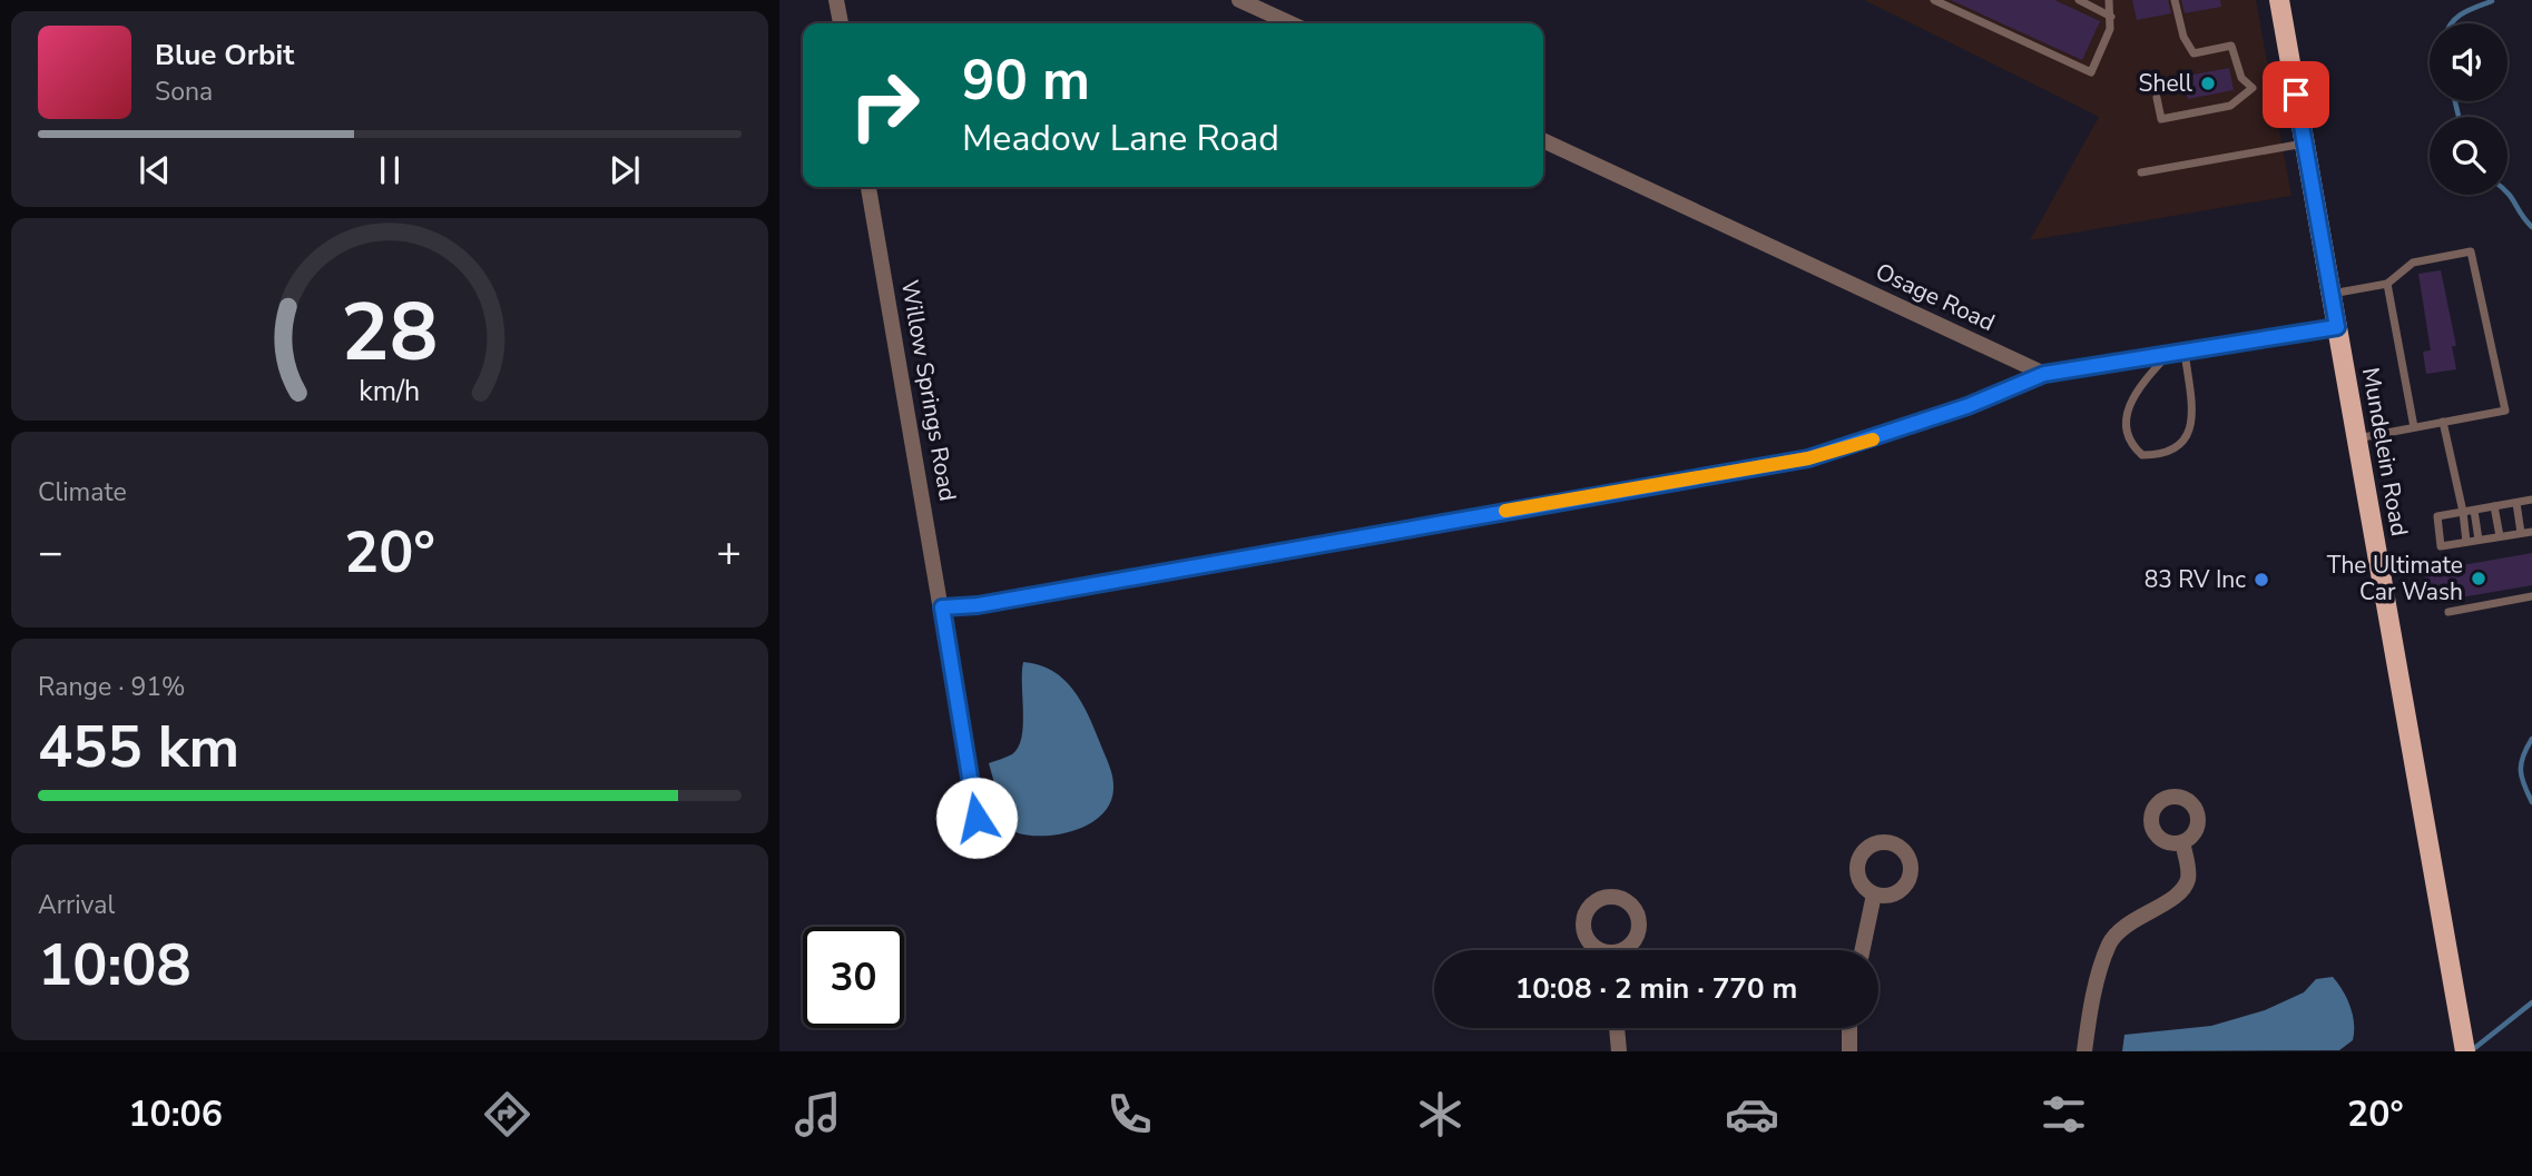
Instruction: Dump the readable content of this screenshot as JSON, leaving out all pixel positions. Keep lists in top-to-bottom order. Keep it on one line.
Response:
{"streets":{"main road":["Mundelein Road"],"street":["Osage Road","Willow Springs Road"]},"places":["Shell","The Ultimate Car Wash","83 RV Inc"],"page":{"turn":["90 m","Meadow Lane Road"],"song":["Blue Orbit","Sona"],"tile":["Climate",["Range · 91%","455 km"],["Arrival","10:08"]],"heat":["−","20°","+"],"limit":"30","trip":"10:08 · 2 min · 770 m","tabs":["10:06","20°"],"gauge":["28","km/h"]}}
